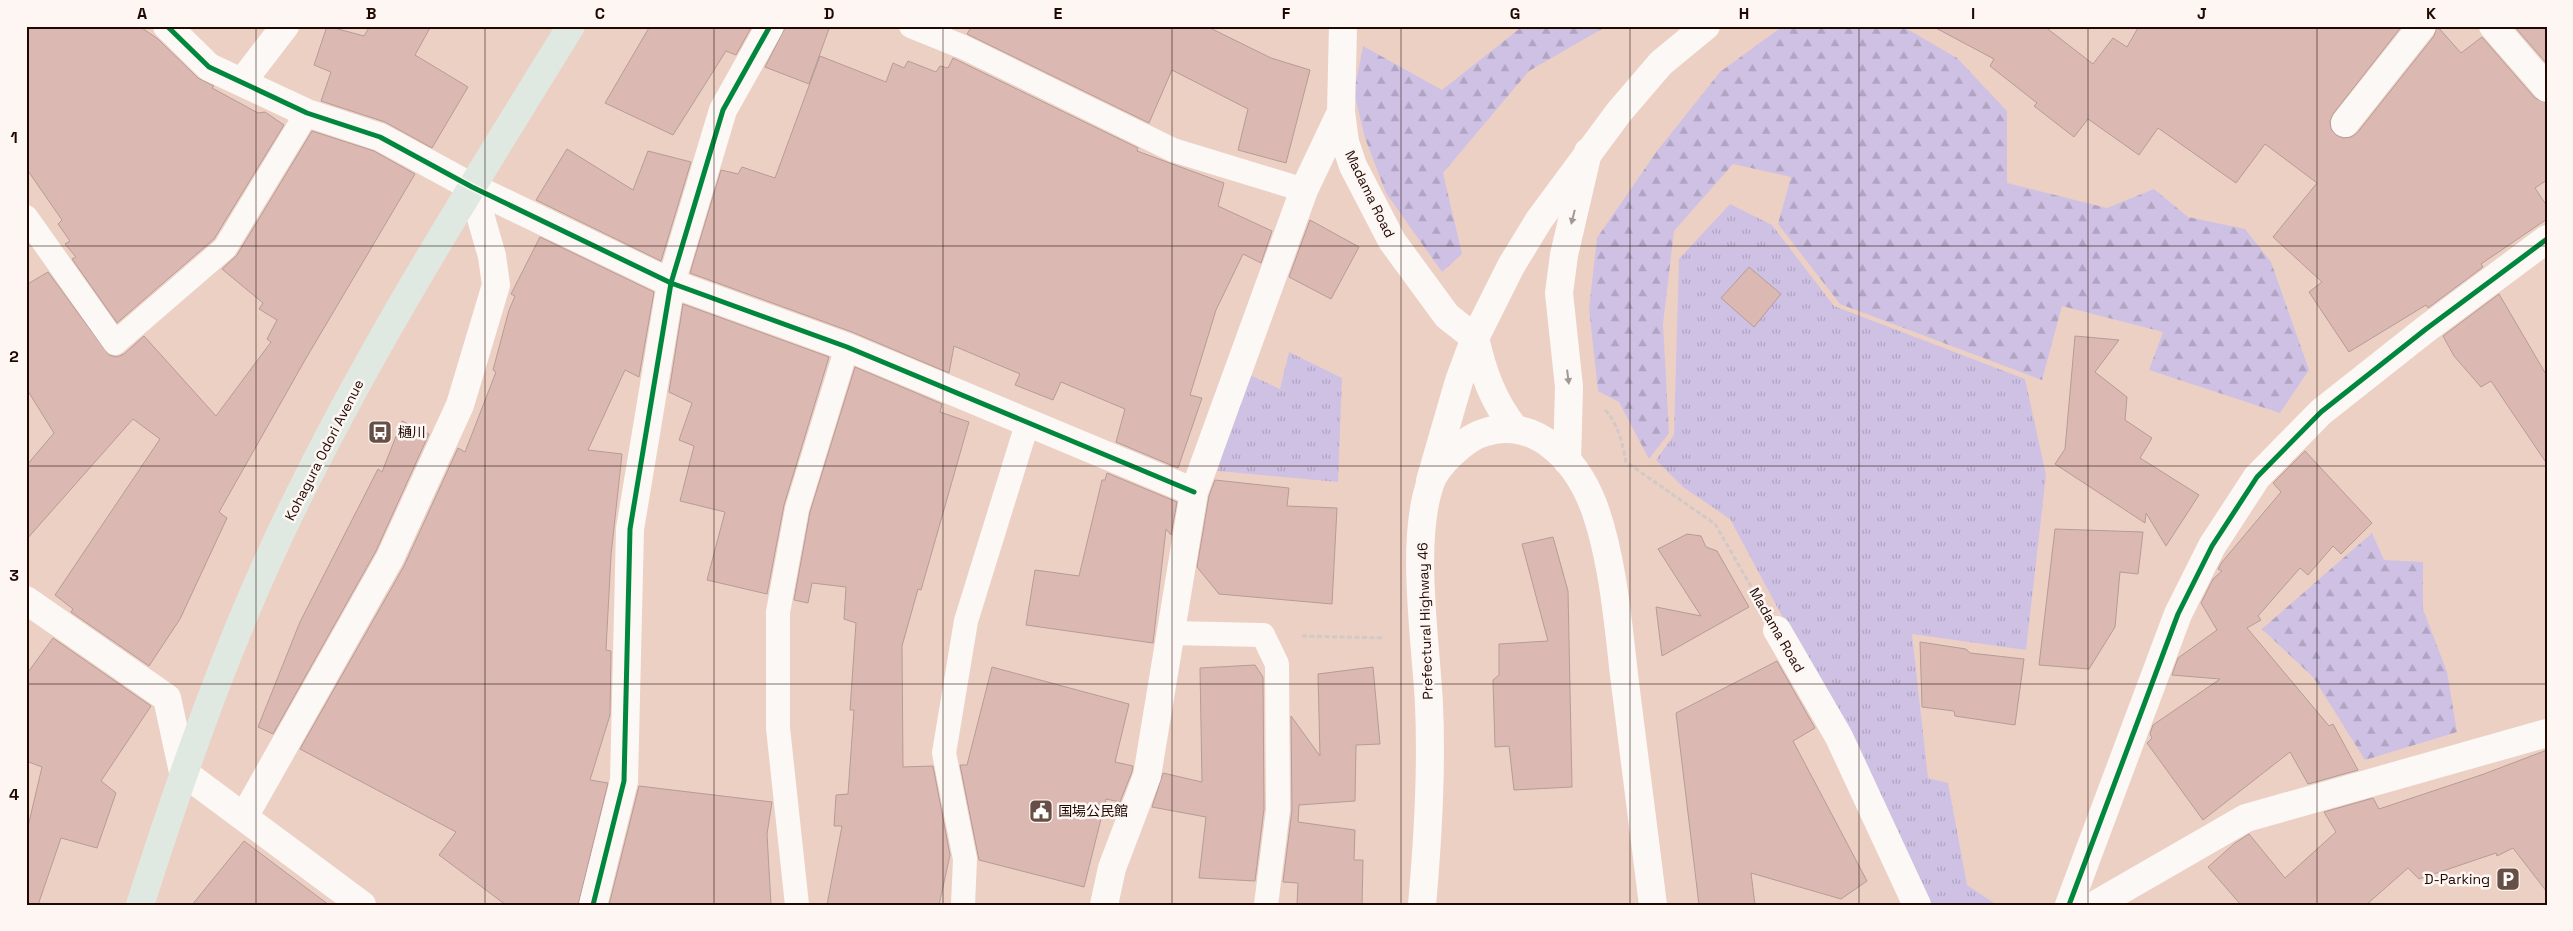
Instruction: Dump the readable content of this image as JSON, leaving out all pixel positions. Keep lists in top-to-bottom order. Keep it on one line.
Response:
{"streets":{"highway":["Kohagura Odori Avenue"],"street":["Madama Road","Prefectural Highway 46"]},"crossings":[["Madama Road","Prefectural Highway 46"]],"places":{"bus stop":["樋川"],"public building":["国場公民館"],"parking":["D-Parking"]},"grid":{"columns":["A","B","C","D","E","F","G","H","I","J","K"],"rows":["1","2","3","4"]}}
